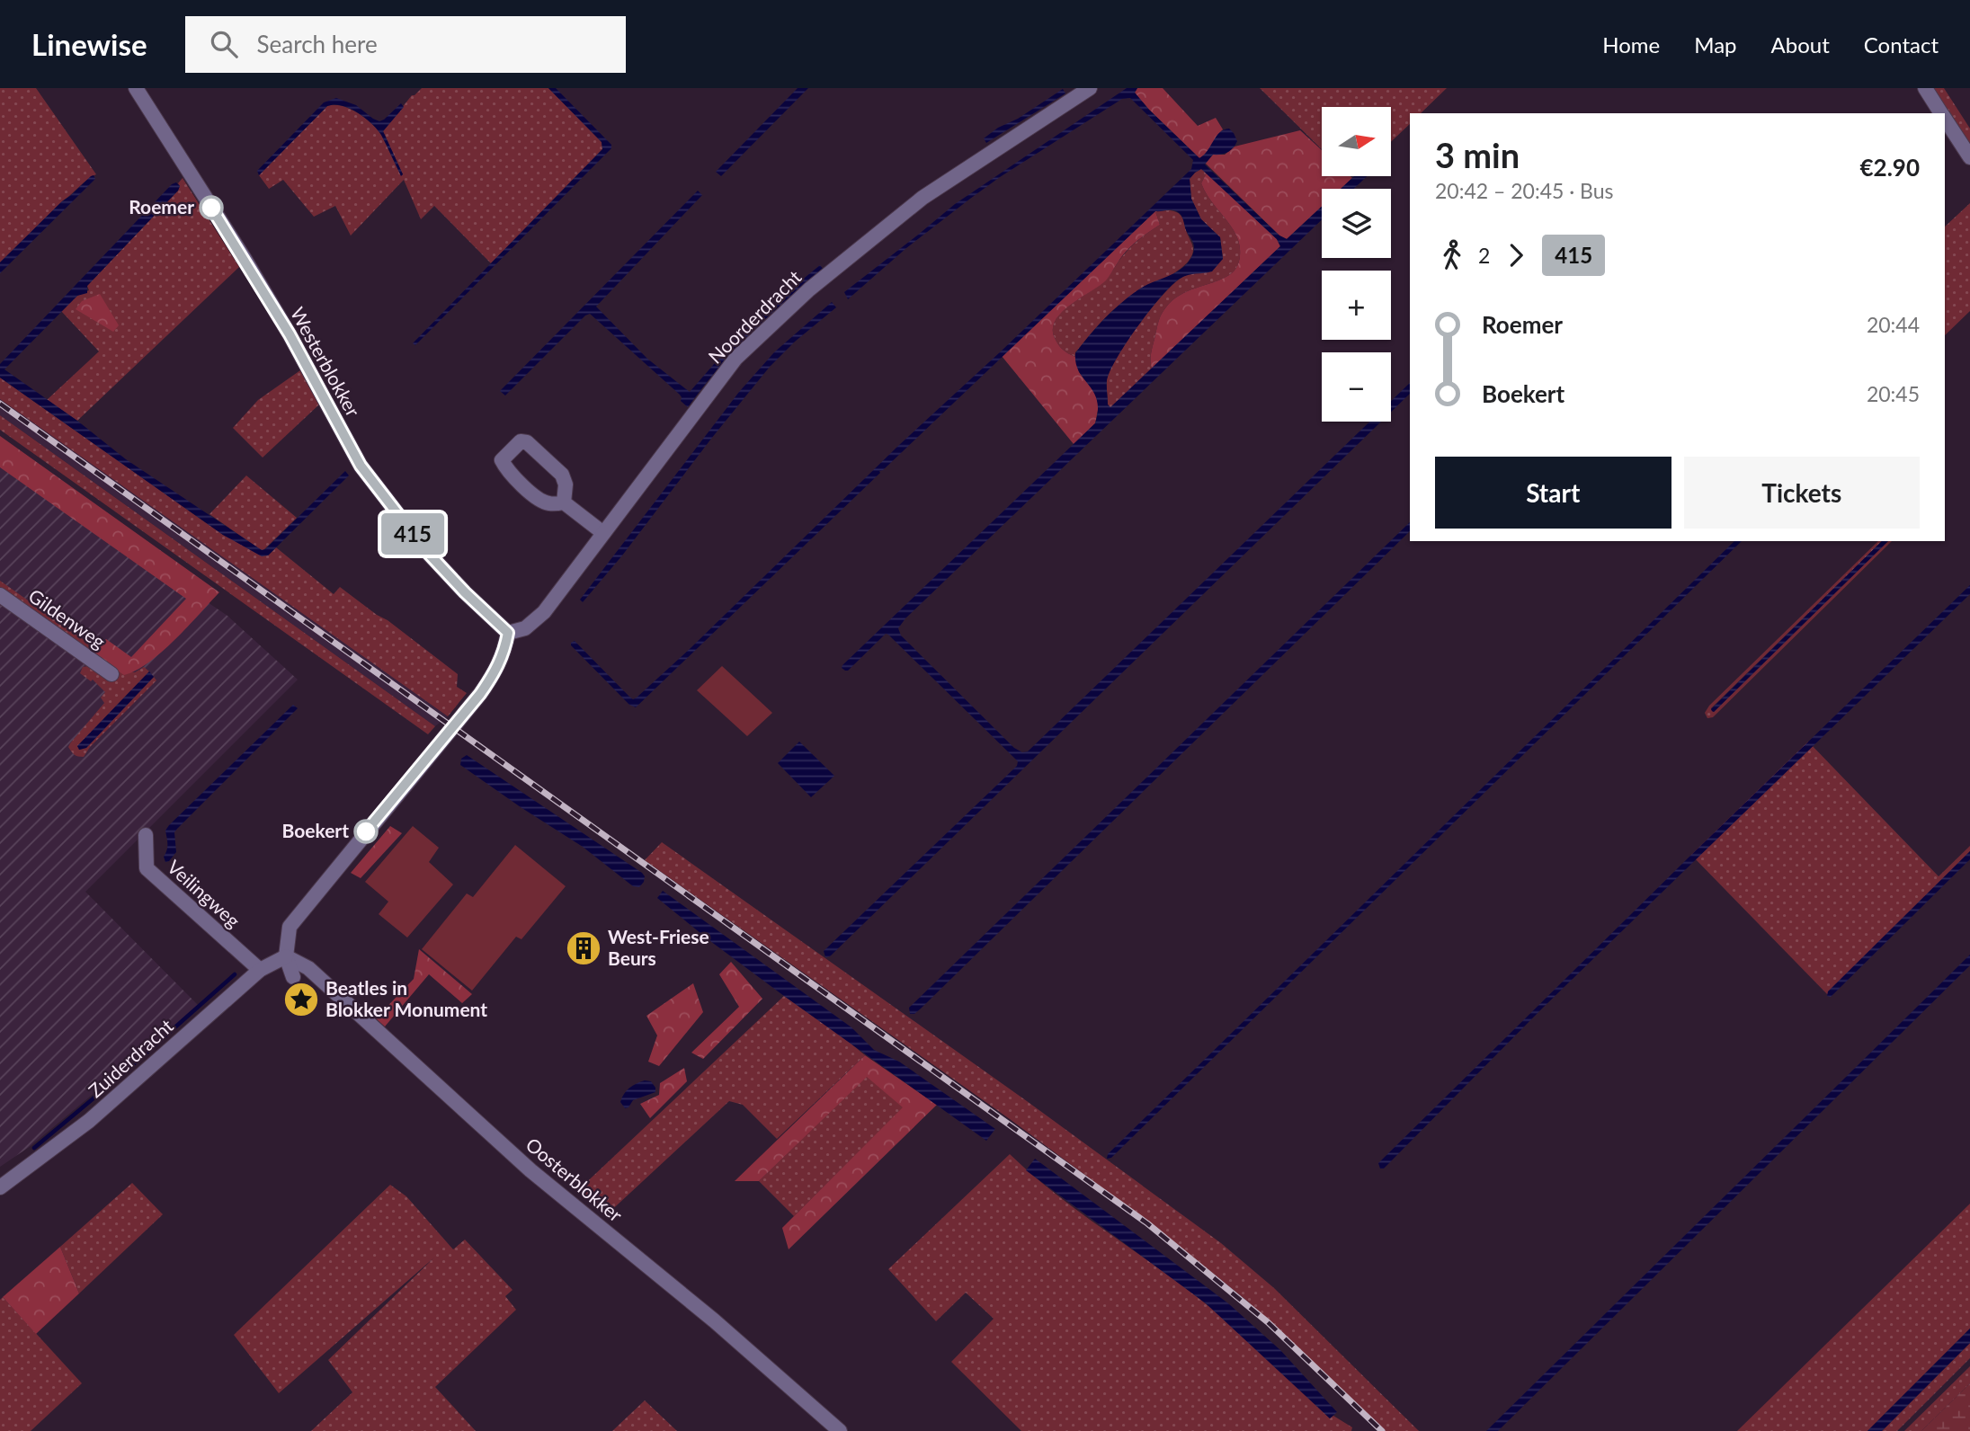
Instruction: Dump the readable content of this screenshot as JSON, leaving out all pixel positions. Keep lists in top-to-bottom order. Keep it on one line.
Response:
{"streets":{"street":["Noorderdracht","Westerblokker","Gildenweg","Veilingweg","Zuiderdracht","Oosterblokker"]},"crossings":[["Noorderdracht","Westerblokker"],["Veilingweg","Zuiderdracht"],["Zuiderdracht","Oosterblokker"]],"places":{"other":["Roemer","Boekert"],"building":["West-Friese Beurs"],"place":["Beatles in Blokker Monument"]},"lines":["bus line 415"],"north":"right","page":{"header":"Linewise","search":"Search here","nav":["Home","Map","About","Contact"],"on_map":"415","map_buttons":["+","−"],"heading":["3 min","20:42 – 20:45 · Bus","€2.90"],"legs":["2","415"],"list":[{"name":"Roemer","value":"20:44"},{"name":"Boekert","value":"20:45"}],"buttons":["Start","Tickets"]}}
